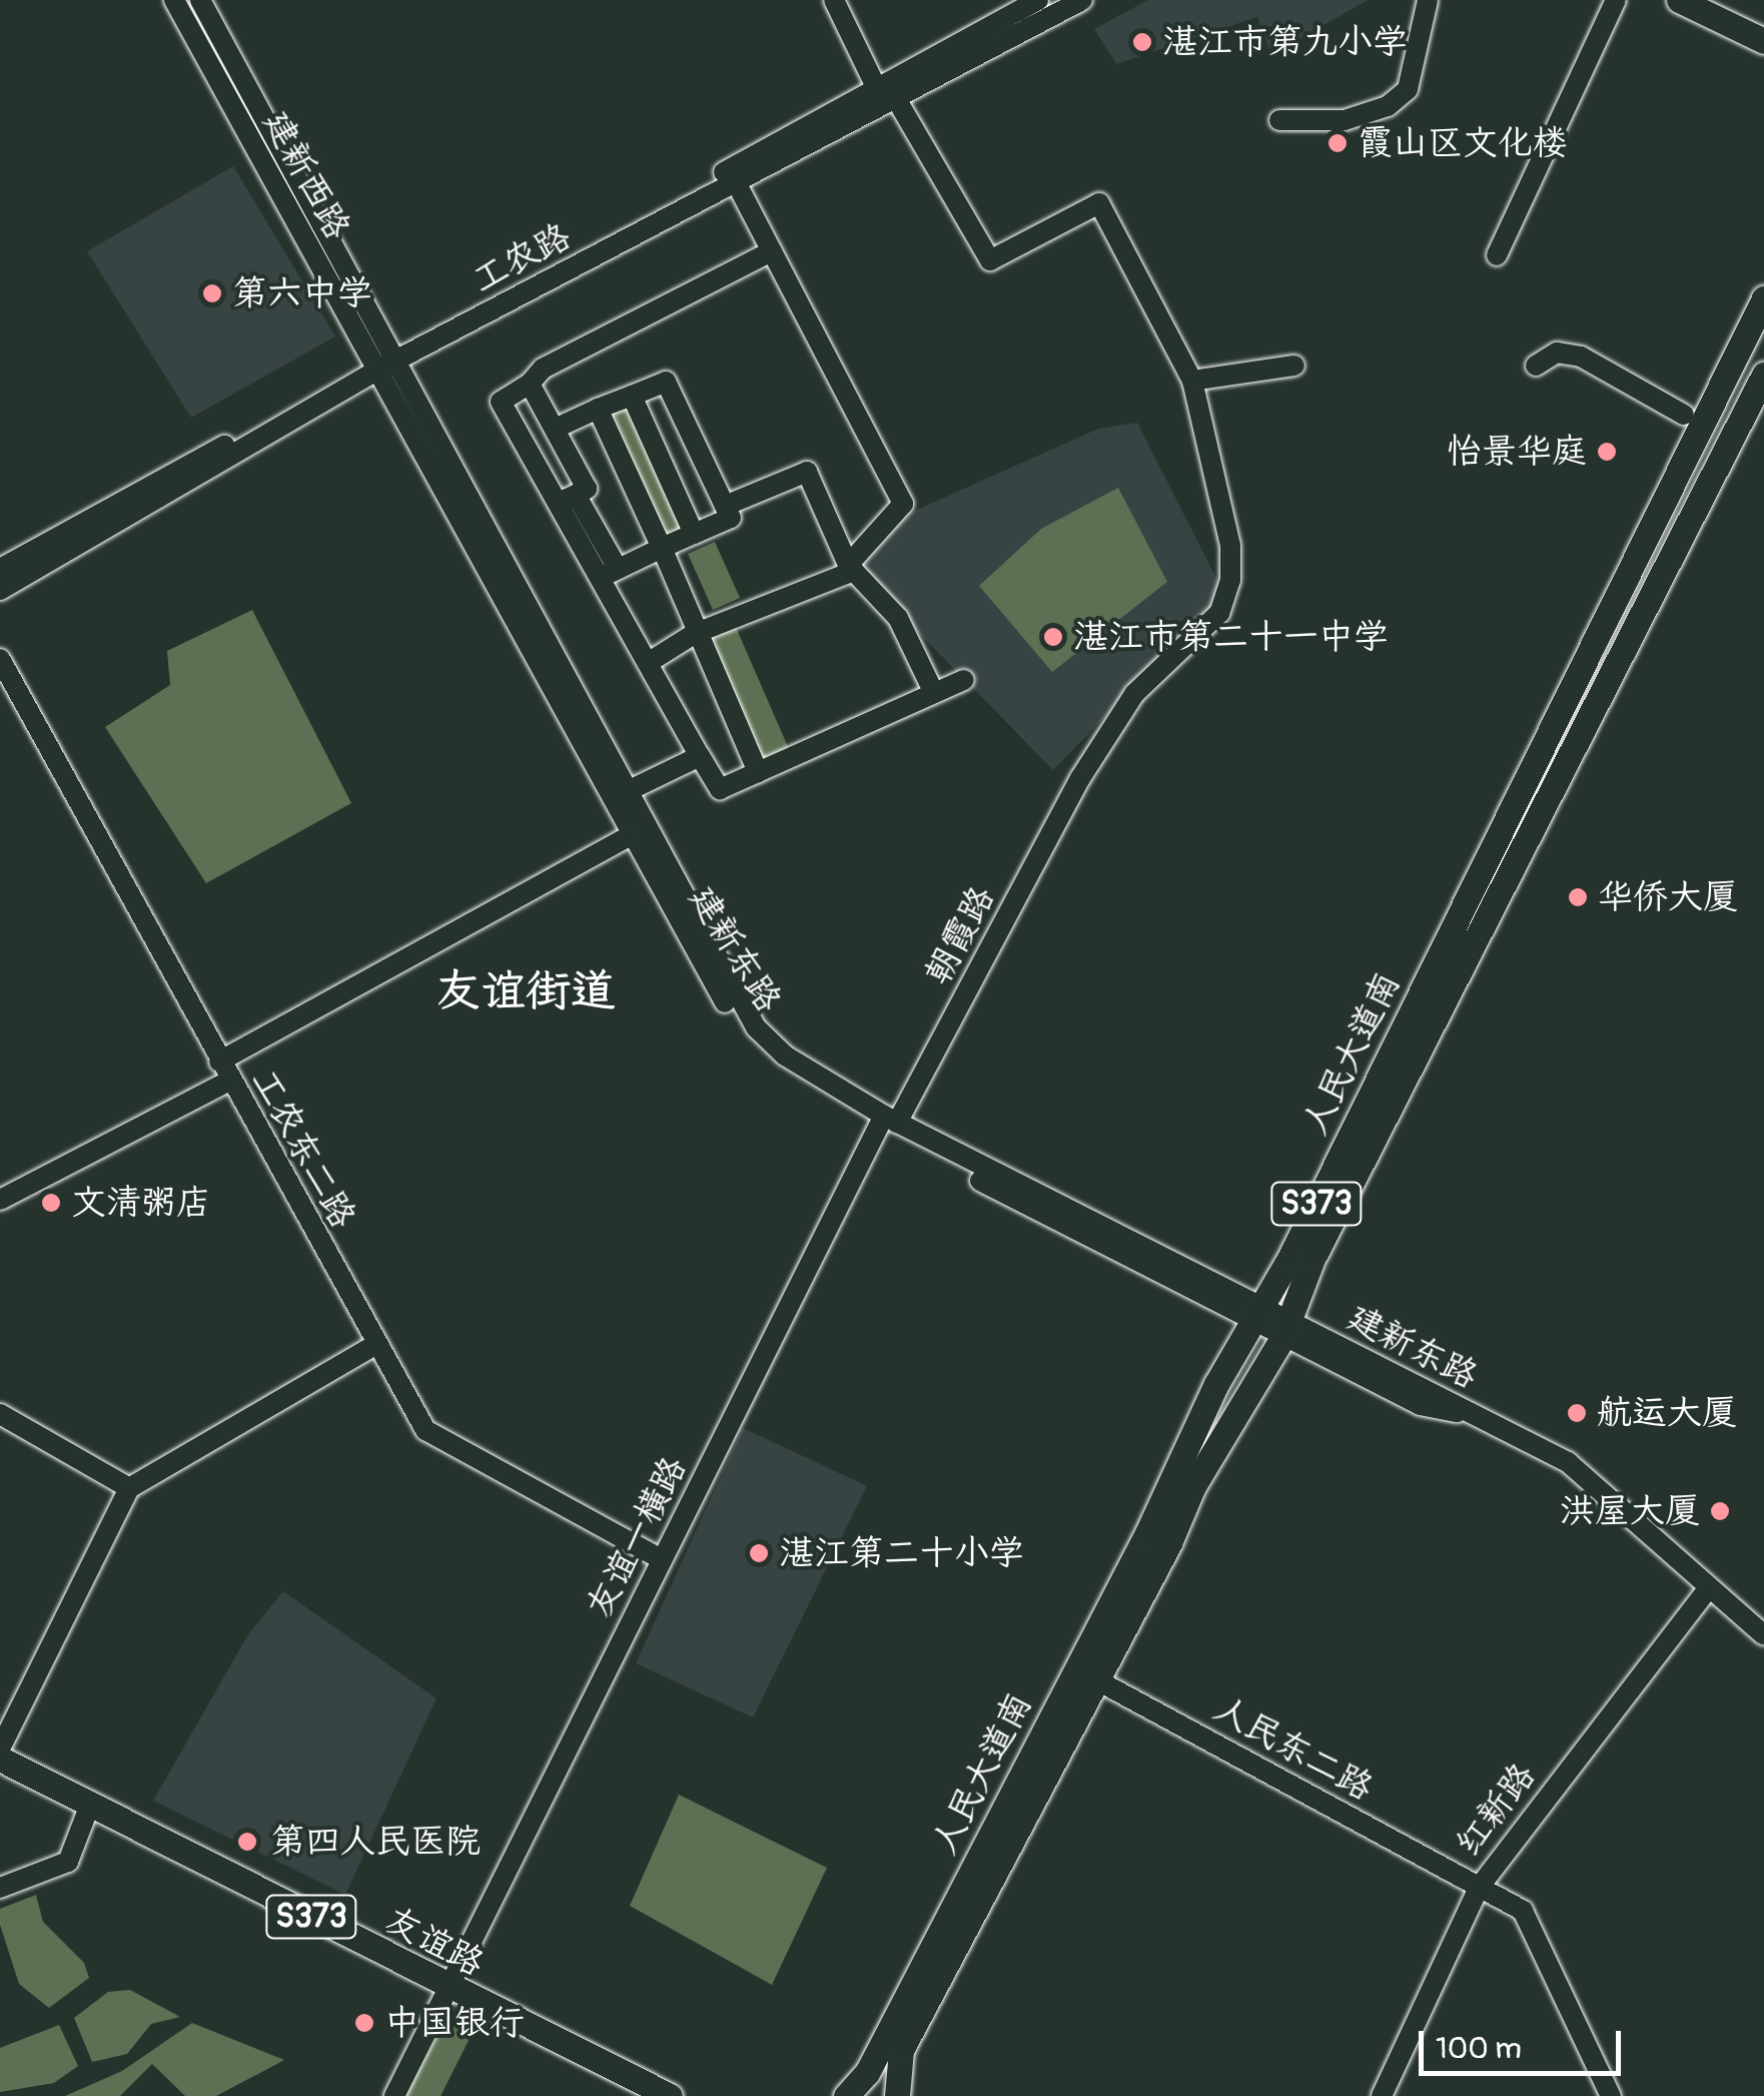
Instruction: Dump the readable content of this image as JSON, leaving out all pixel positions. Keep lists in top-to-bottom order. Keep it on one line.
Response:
{"streets":{"main road":["人民大道南","S373","友谊路"],"street":["建新西路","工农路","朝霞路","建新东路","工农东二路","友谊一横路","人民东二路","红新路"]},"crossings":[["建新西路","工农路"],["建新西路","建新东路"],["工农路","朝霞路"],["工农路","建新东路"],["朝霞路","建新东路"],["朝霞路","友谊一横路"],["建新东路","人民大道南"],["建新东路","友谊一横路"],["建新东路","红新路"],["人民大道南","人民东二路"],["工农东二路","友谊一横路"],["友谊一横路","友谊路"],["人民东二路","红新路"]],"districts":["友谊街道"],"places":["湛江市第九小学","霞山区文化楼","第六中学","怡景华庭","湛江市第二十一中学","华侨大厦","文清粥店","航运大厦","洪屋大厦","湛江第二十小学","第四人民医院","中国银行"],"scale_bar":"100 m"}
